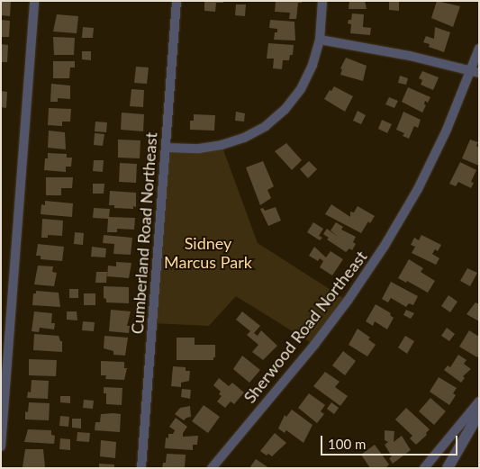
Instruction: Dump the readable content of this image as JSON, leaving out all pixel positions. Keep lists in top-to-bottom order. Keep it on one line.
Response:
{"streets":{"street":["Cumberland Road Northeast","Sherwood Road Northeast"]},"parks":["Sidney Marcus Park"],"scale_bar":"100 m"}
